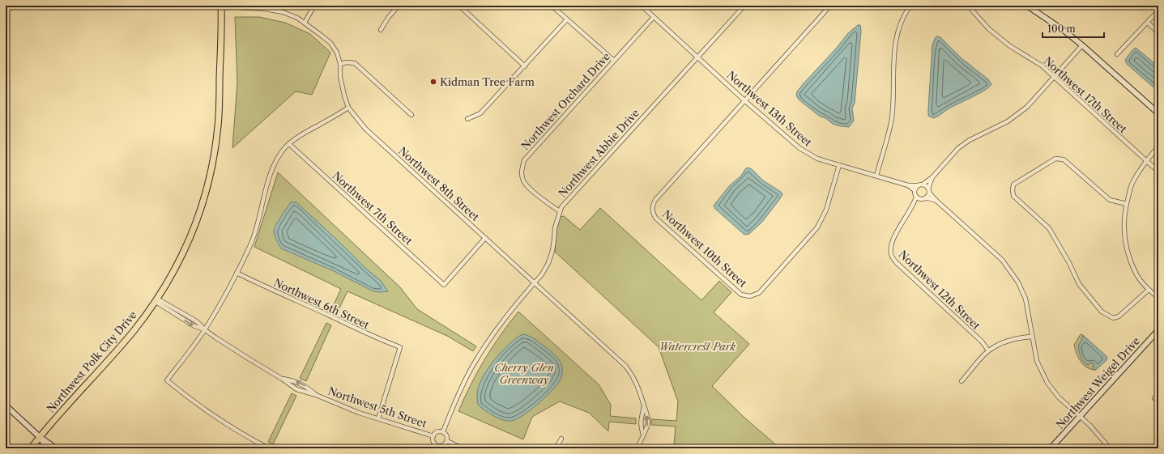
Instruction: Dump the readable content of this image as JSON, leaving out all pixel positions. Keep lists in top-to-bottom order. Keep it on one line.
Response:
{"streets":{"main road":["Northwest Polk City Drive"],"street":["Northwest 17th Street","Northwest Orchard Drive","Northwest 13th Street","Northwest Abbie Drive","Northwest 8th Street","Northwest 7th Street","Northwest 10th Street","Northwest 12th Street","Northwest 6th Street","Northwest Weigel Drive","Northwest 5th Street"]},"crossings":[["Northwest Orchard Drive","Northwest 13th Street"],["Northwest Orchard Drive","Northwest Abbie Drive"],["Northwest 13th Street","Northwest Abbie Drive"],["Northwest 13th Street","Northwest 10th Street"],["Northwest Abbie Drive","Northwest 8th Street"],["Northwest Abbie Drive","Northwest 5th Street"],["Northwest 8th Street","Northwest 7th Street"],["Northwest 8th Street","Northwest Polk City Drive"],["Northwest 6th Street","Northwest 5th Street"],["Northwest Polk City Drive","Northwest 5th Street"]],"parks":["Watercrest Park","Cherry Glen Greenway"],"places":["Kidman Tree Farm"],"scale_bar":"100 m"}
